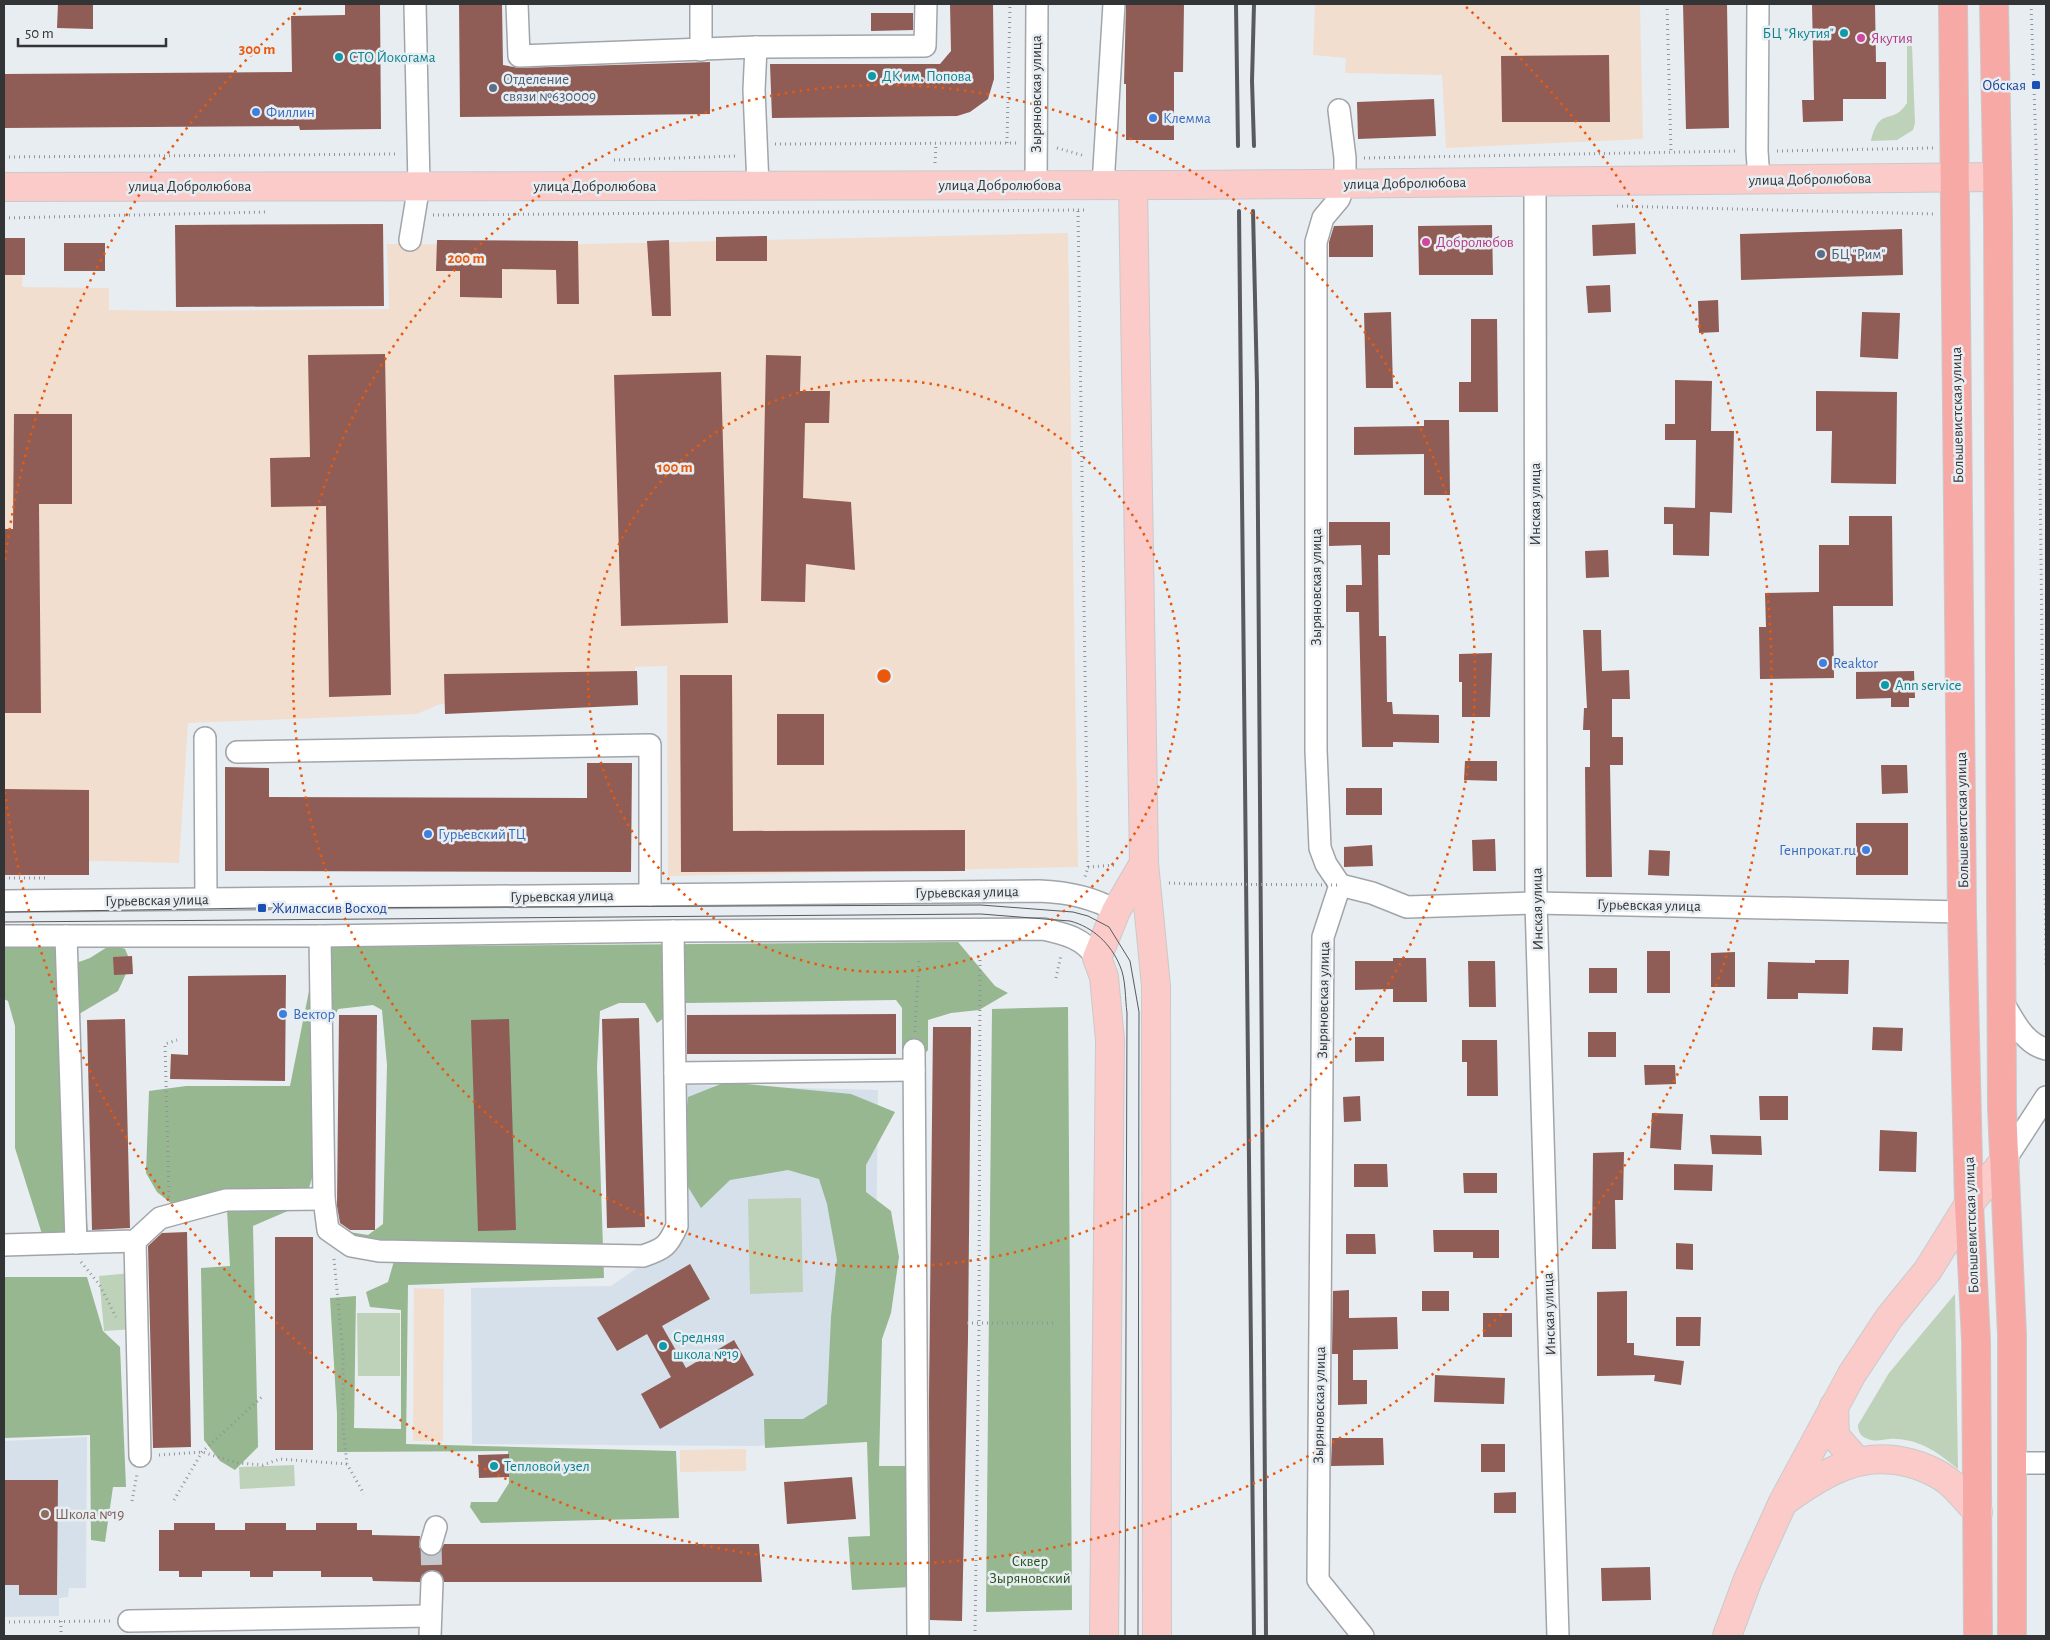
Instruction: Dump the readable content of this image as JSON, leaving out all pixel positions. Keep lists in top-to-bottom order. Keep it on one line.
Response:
{"streets":{"highway":["Большевистская улица"],"main road":["улица Добролюбова"],"street":["Зыряновская улица","Инская улица","Гурьевская улица"]},"crossings":[["Зыряновская улица","улица Добролюбова"],["Зыряновская улица","Гурьевская улица"],["улица Добролюбова","Большевистская улица"],["улица Добролюбова","Инская улица"],["Большевистская улица","Гурьевская улица"],["Инская улица","Гурьевская улица"]],"parks":["Cквер Зыряновский"],"places":{"other":["БЦ \"Якутия\"","Якутия","СТО Йокогама","ДК им. Попова","Отделение связи №630009","Филлин","Клемма","Добролюбов","БЦ \"Рим\"","Reaktor","Ann service","Гурьевский ТЦ","Генпрокат.ru","Вектор","Средняя школа №19","Тепловой узел","Школа №19"],"transit":["Обская","Жилмассив Восход"]},"scale_bar":"50 m","rings":["300 m","200 m","100 m"]}
